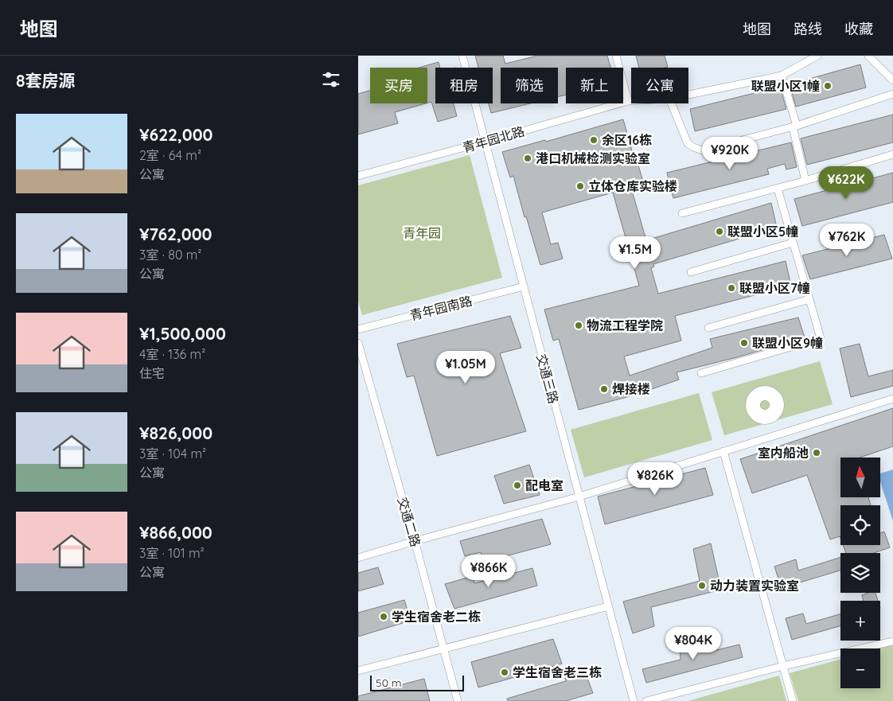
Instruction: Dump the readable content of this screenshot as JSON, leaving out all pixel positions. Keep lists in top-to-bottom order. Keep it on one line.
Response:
{"streets":{"lane":["青年园北路","青年园南路","交通三路","交通二路"]},"crossings":[["青年园北路","交通三路"],["青年园南路","交通三路"]],"parks":["青年园"],"places":["联盟小区1幢","余区16栋","港口机械检测实验室","立体仓库实验楼","联盟小区5幢","联盟小区7幢","物流工程学院","联盟小区9幢","焊接楼","室内船池","配电室","动力装置实验室","学生宿舍老二栋","学生宿舍老三栋"],"scale_bar":"50 m","north":"top","page":{"header":"地图","nav":["地图","路线","收藏"],"heading":"8套房源","chip":["买房","租房","筛选","新上","公寓"],"list":[{"name":"¥622,000","note":"2室 · 64 m² · 公寓"},{"name":"¥762,000","note":"3室 · 80 m² · 公寓"},{"name":"¥1,500,000","note":"4室 · 136 m² · 住宅"},{"name":"¥826,000","note":"3室 · 104 m² · 公寓"},{"name":"¥866,000","note":"3室 · 101 m² · 公寓"}],"price":["¥920K","¥622K","¥762K","¥1.5M","¥1.05M","¥826K","¥866K","¥804K"],"map_buttons":["+","−"],"scale":"50 m"}}
